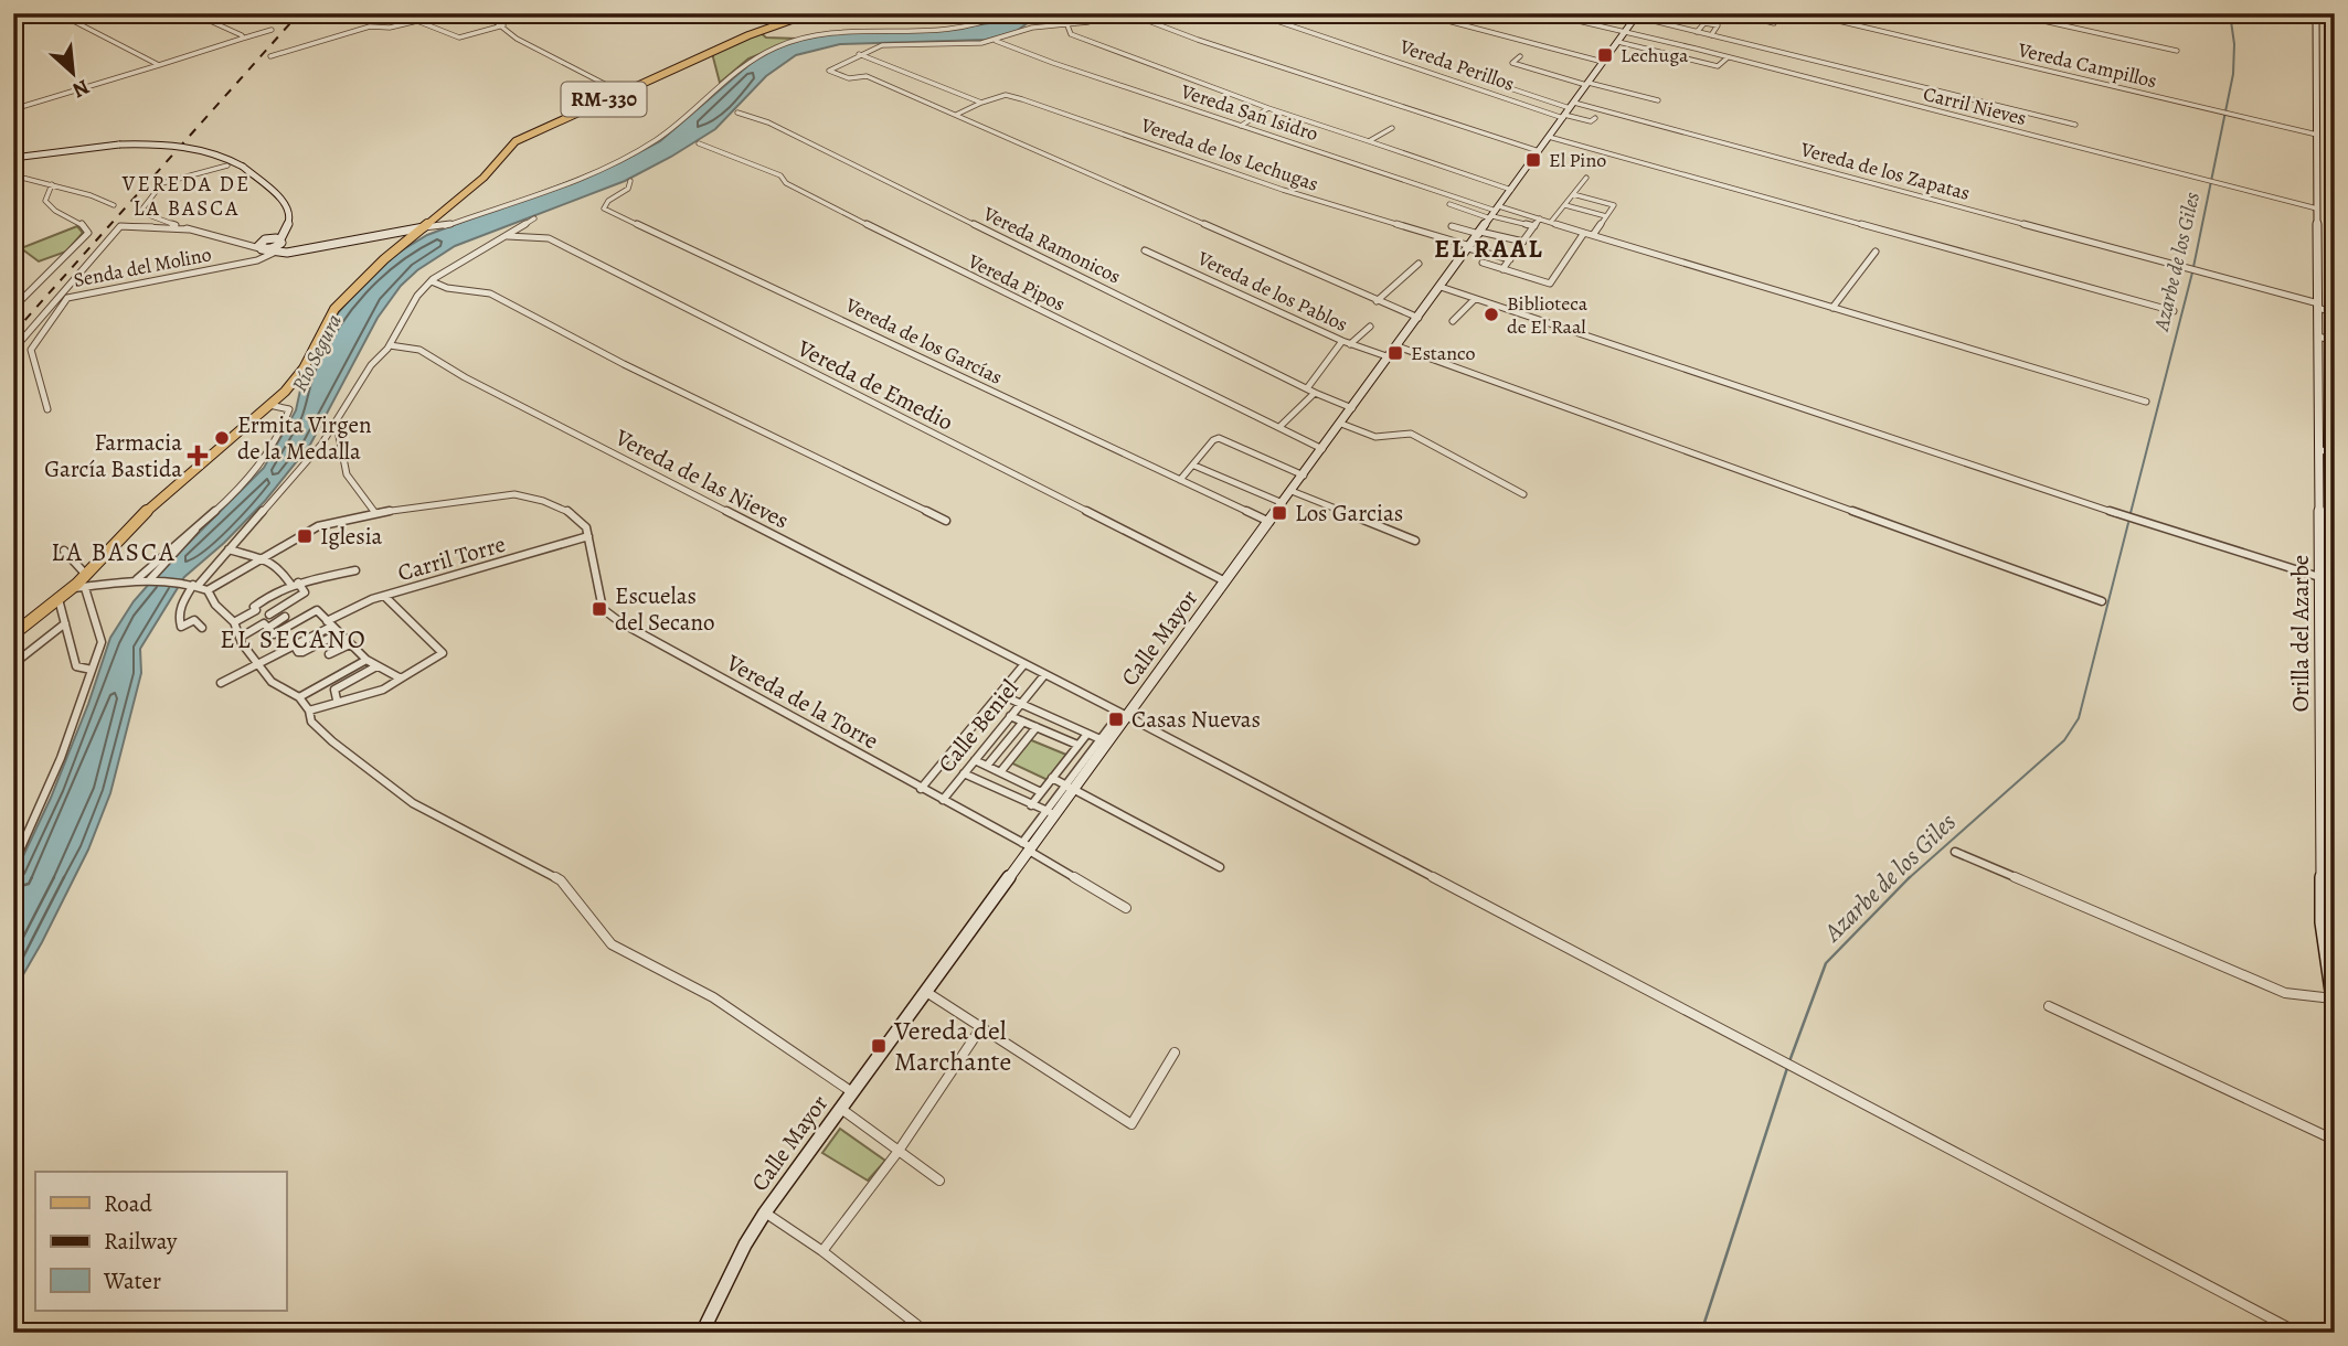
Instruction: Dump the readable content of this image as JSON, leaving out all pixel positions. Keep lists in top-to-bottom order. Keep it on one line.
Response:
{"streets":{"main road":["RM-330"],"street":["Vereda Perillos","Vereda Campillos","Carril Nieves","Vereda San Isidro","Vereda de los Lechugas","Vereda de los Zapatas","Vereda Ramonicos","Senda del Molino","Vereda Pipos","Vereda de los Pablos","Vereda de los Garcías","Vereda de Emedio","Vereda de las Nieves","Carril Torre","Orilla del Azarbe","Calle Mayor","Vereda de la Torre","Calle Beniel"]},"crossings":[["Vereda Perillos","Vereda de los Zapatas"],["Vereda Perillos","Calle Mayor"],["Vereda Campillos","Orilla del Azarbe"],["Carril Nieves","Orilla del Azarbe"],["Carril Nieves","Calle Mayor"],["Vereda San Isidro","Calle Mayor"],["Vereda de los Lechugas","Calle Mayor"],["Vereda de los Zapatas","Orilla del Azarbe"],["Vereda de los Zapatas","Calle Mayor"],["Vereda Ramonicos","Calle Mayor"],["Vereda Pipos","Calle Mayor"],["Vereda de los Pablos","Calle Mayor"],["Vereda de los Garcías","Calle Mayor"],["Vereda de Emedio","Calle Mayor"],["Vereda de las Nieves","Calle Mayor"],["Vereda de las Nieves","Calle Beniel"],["Carril Torre","Vereda de la Torre"],["Calle Mayor","Vereda de la Torre"],["Vereda de la Torre","Calle Beniel"]],"districts":["VEREDA DE LA BASCA","EL RAAL","LA BASCA","EL SECANO"],"water":["Azarbe de los Giles","Río Segura"],"places":{"transit":["Lechuga","El Pino","Estanco","Los Garcias","Iglesia","Escuelas del Secano","Casas Nuevas","Vereda del Marchante"],"other":["Biblioteca de El Raal","Ermita Virgen de la Medalla"],"health":["Farmacia García Bastida"]},"legend":["Road","Railway","Water"],"north":"bottom right"}
